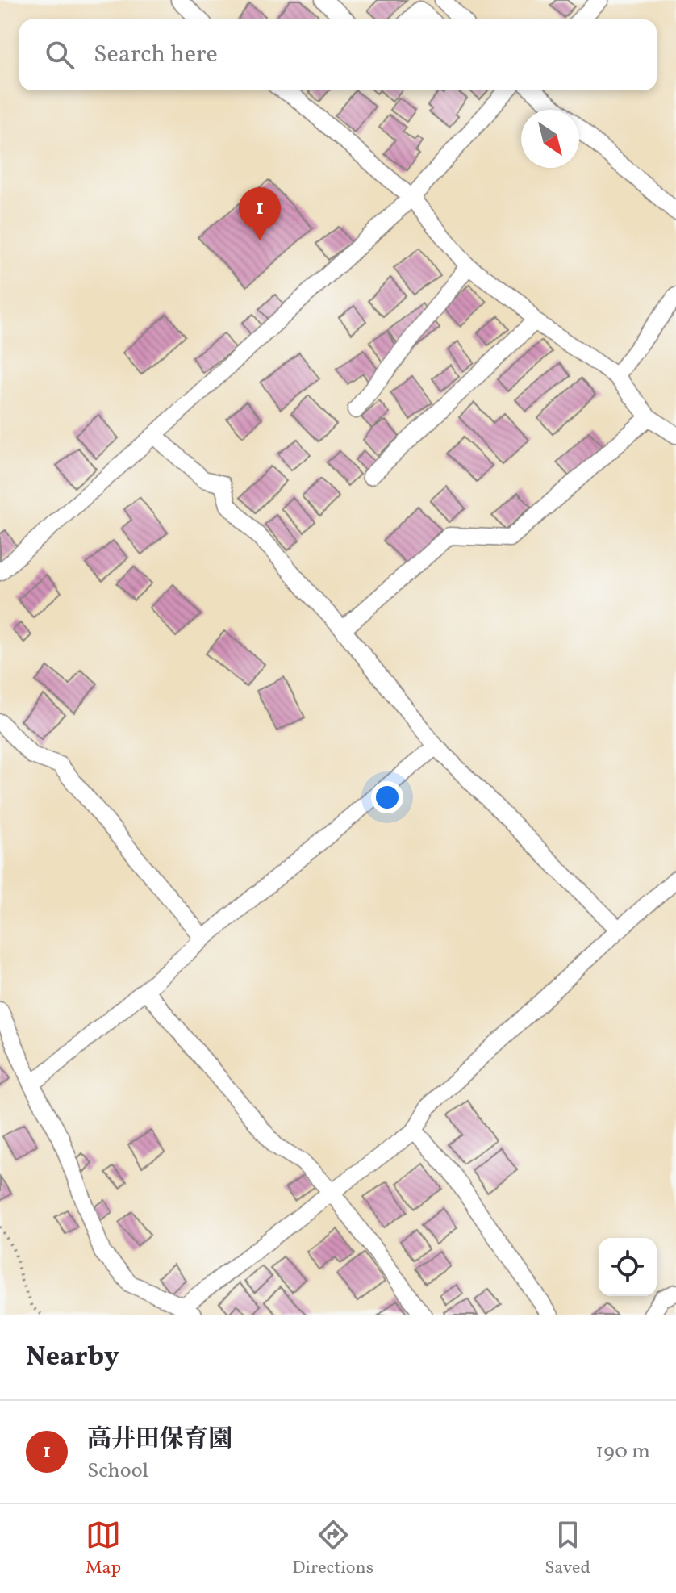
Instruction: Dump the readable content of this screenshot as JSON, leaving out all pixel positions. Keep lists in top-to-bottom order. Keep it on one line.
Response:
{"north":"bottom right","page":{"search":"Search here","pins":"1","heading":"Nearby","list":[{"mark":"1","name":"高井田保育園","note":"School","value":"190 m"}],"nav":["Map","Directions","Saved"]}}
